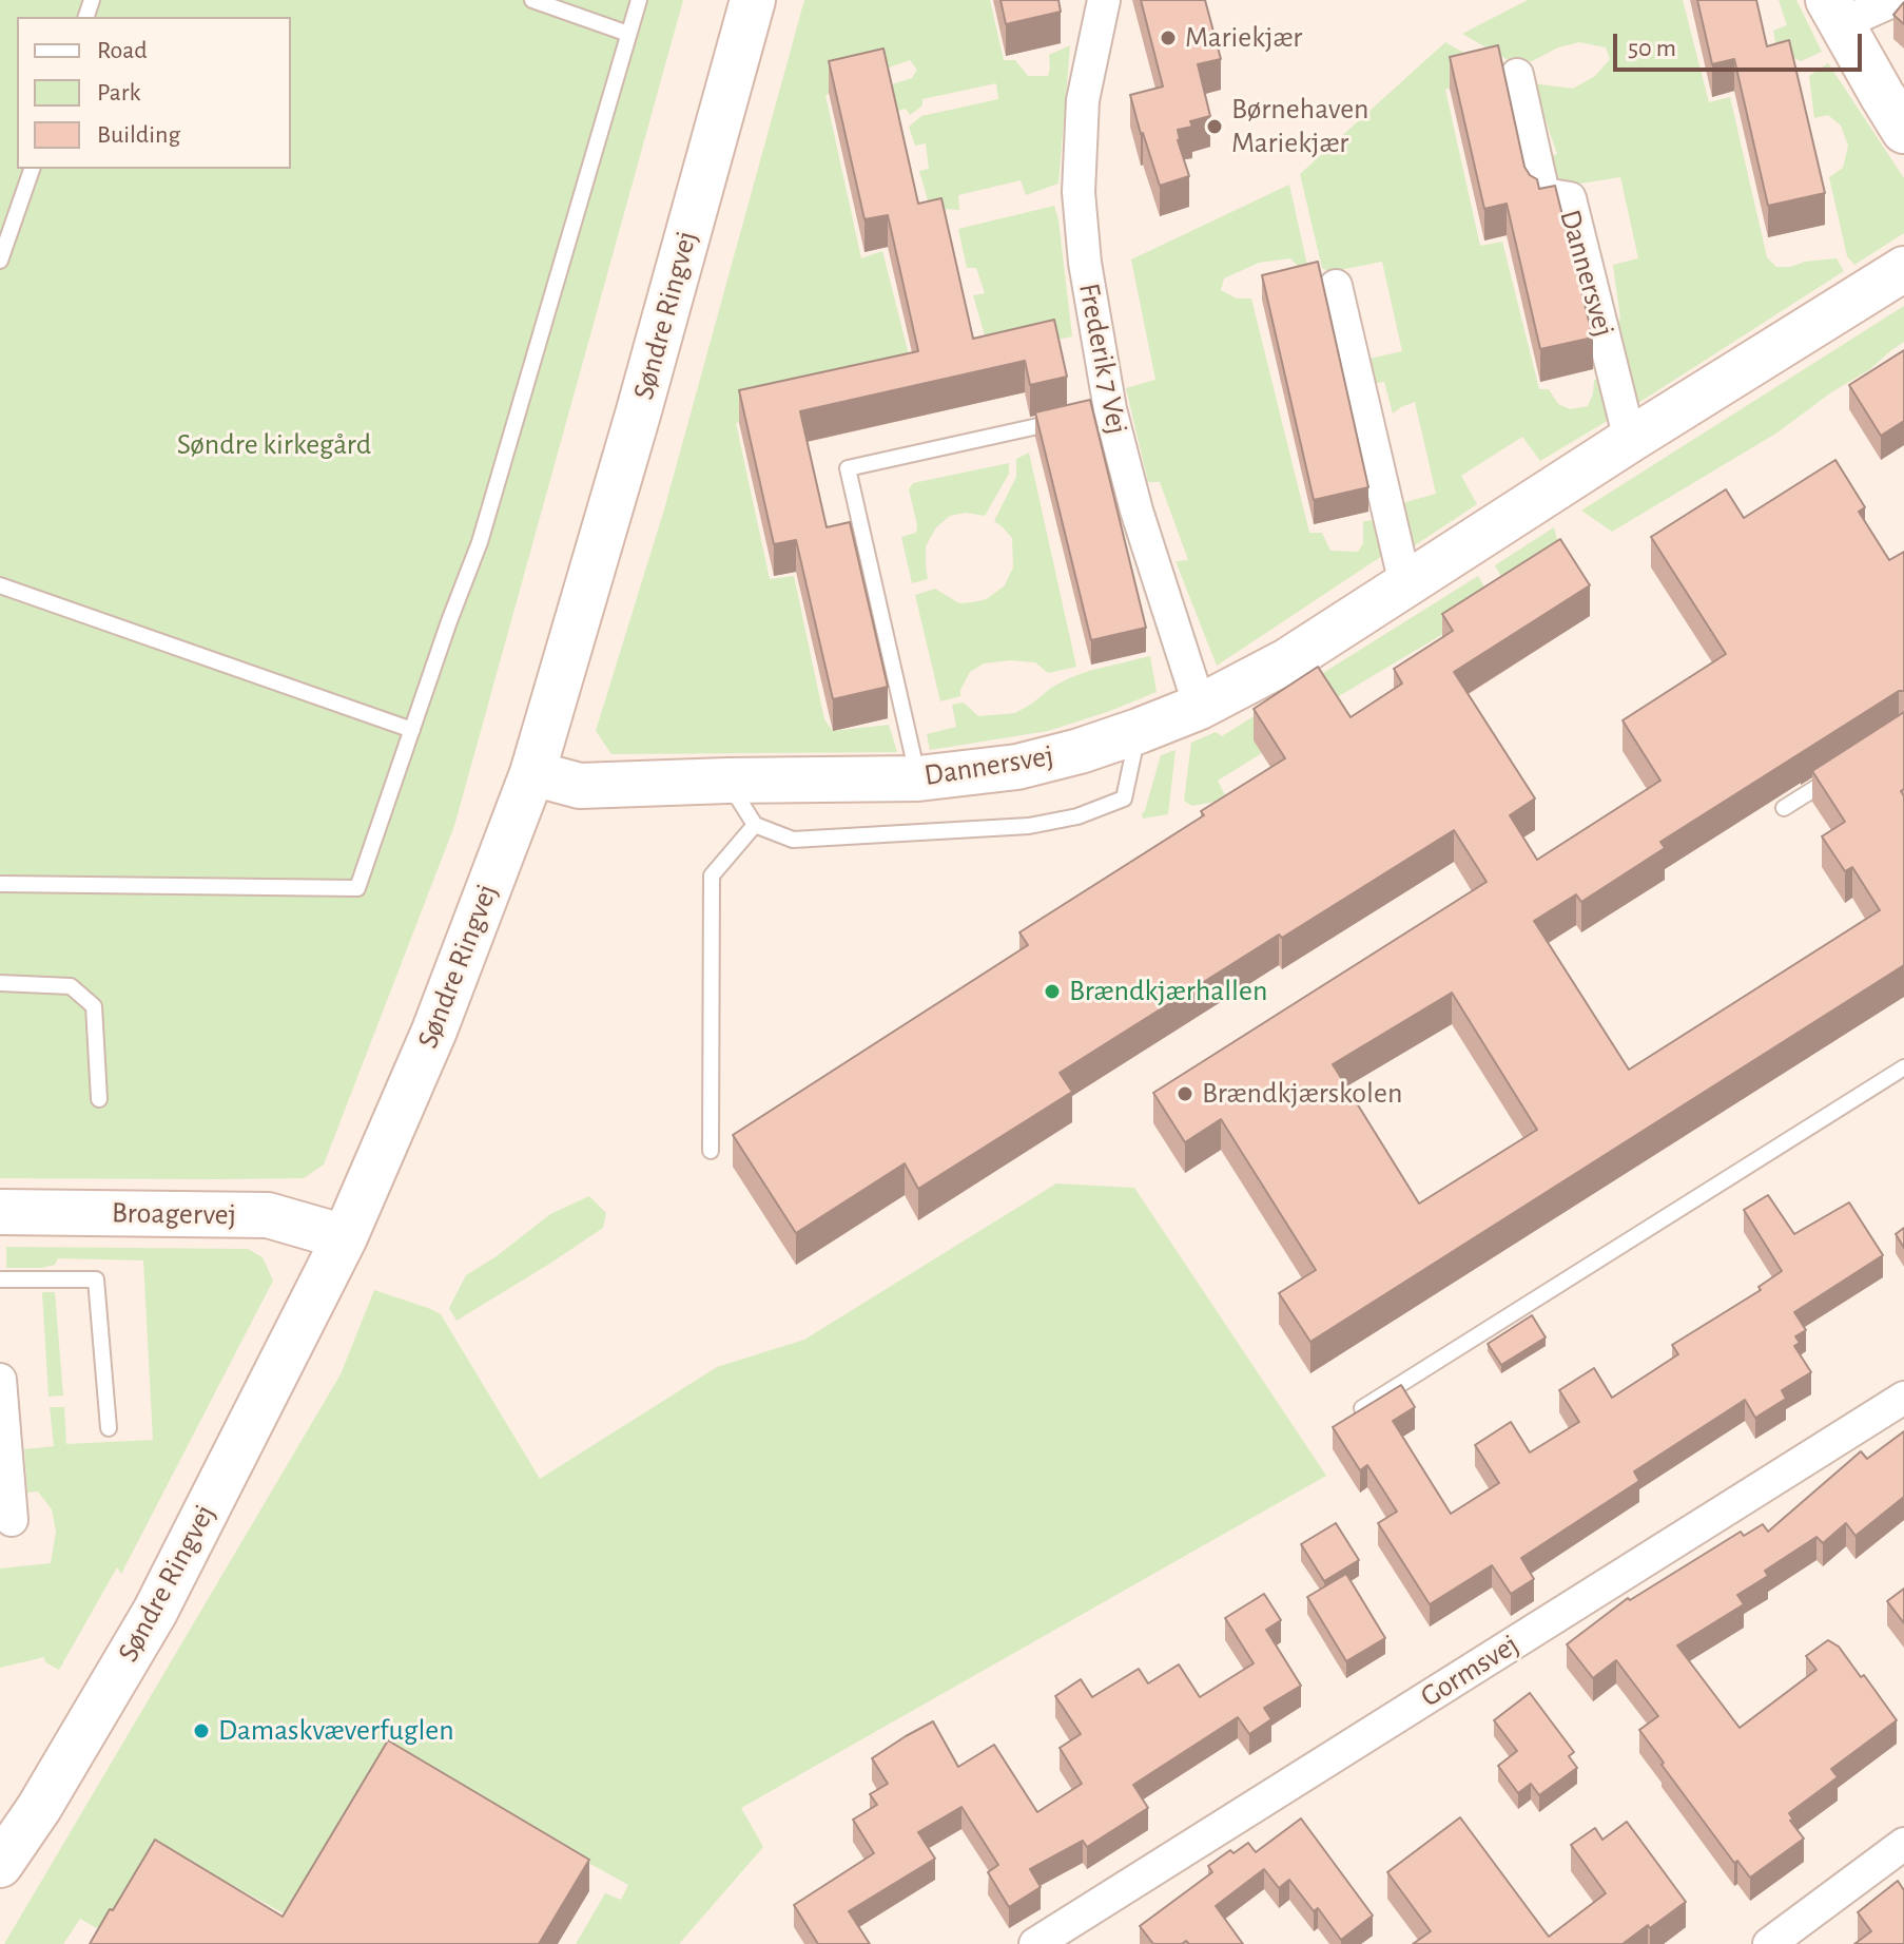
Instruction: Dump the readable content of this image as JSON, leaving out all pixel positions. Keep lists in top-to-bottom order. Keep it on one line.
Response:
{"streets":{"main road":["Dannersvej","Søndre Ringvej","Broagervej"],"street":["Frederik 7 Vej","Gormsvej"]},"crossings":[["Dannersvej","Søndre Ringvej"],["Dannersvej","Frederik 7 Vej"],["Søndre Ringvej","Broagervej"]],"parks":["Søndre kirkegård"],"places":["Mariekjær","Børnehaven Mariekjær","Brændkjærhallen","Brændkjærskolen","Damaskvæverfuglen"],"legend":["Road","Park","Building"],"scale_bar":"50 m"}
